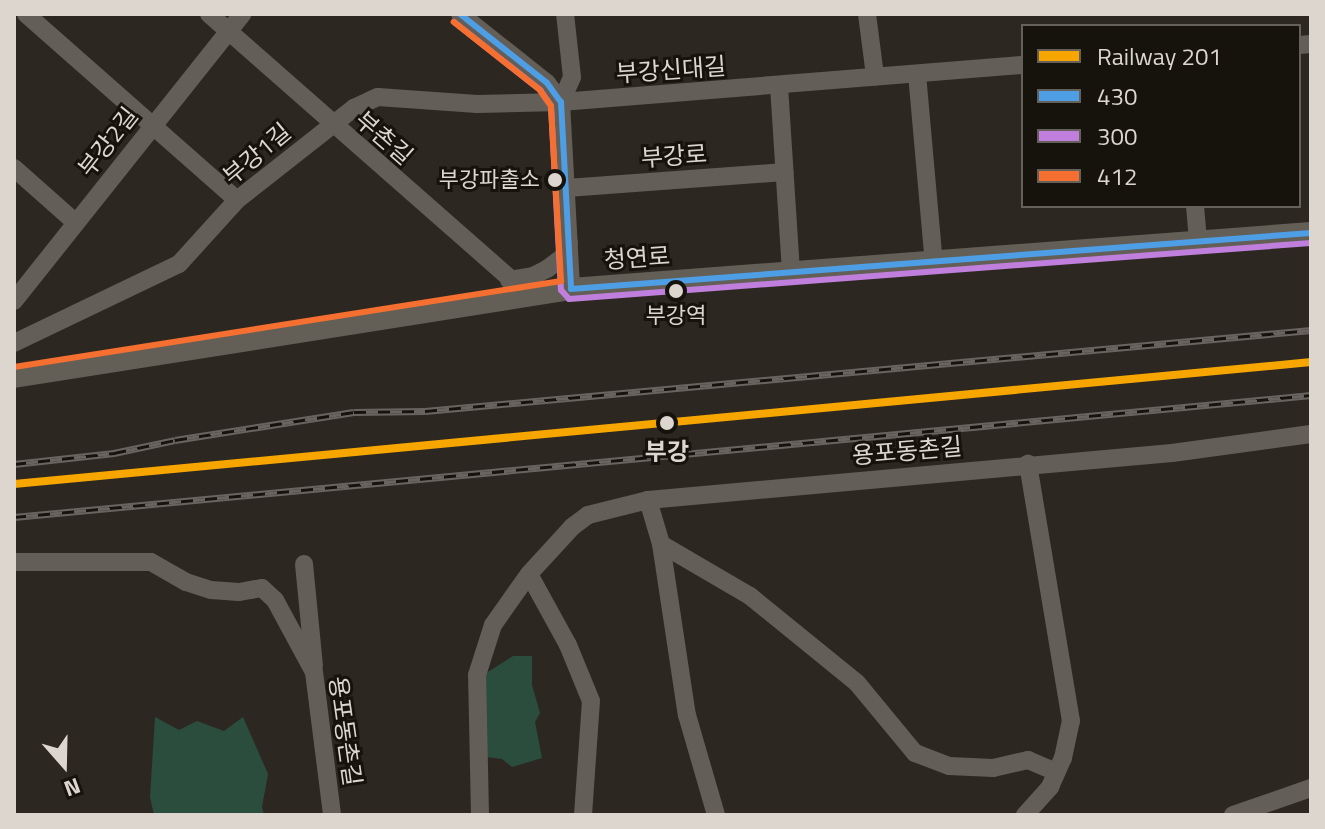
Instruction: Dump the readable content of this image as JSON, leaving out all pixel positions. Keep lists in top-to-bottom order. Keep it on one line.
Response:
{"streets":{"main road":["청연로"],"street":["부강신대길","부촌길","부강2길","부강1길","부강로","용포동촌길"]},"crossings":[["부강신대길","부강1길"],["부촌길","부강2길"],["부촌길","부강1길"],["부촌길","청연로"]],"places":["부강파출소","부강역","부강"],"lines":["transit line 430","transit line 300","transit line 412","rail line 201"],"legend":["Railway 201","430","300","412"],"north":"bottom"}
